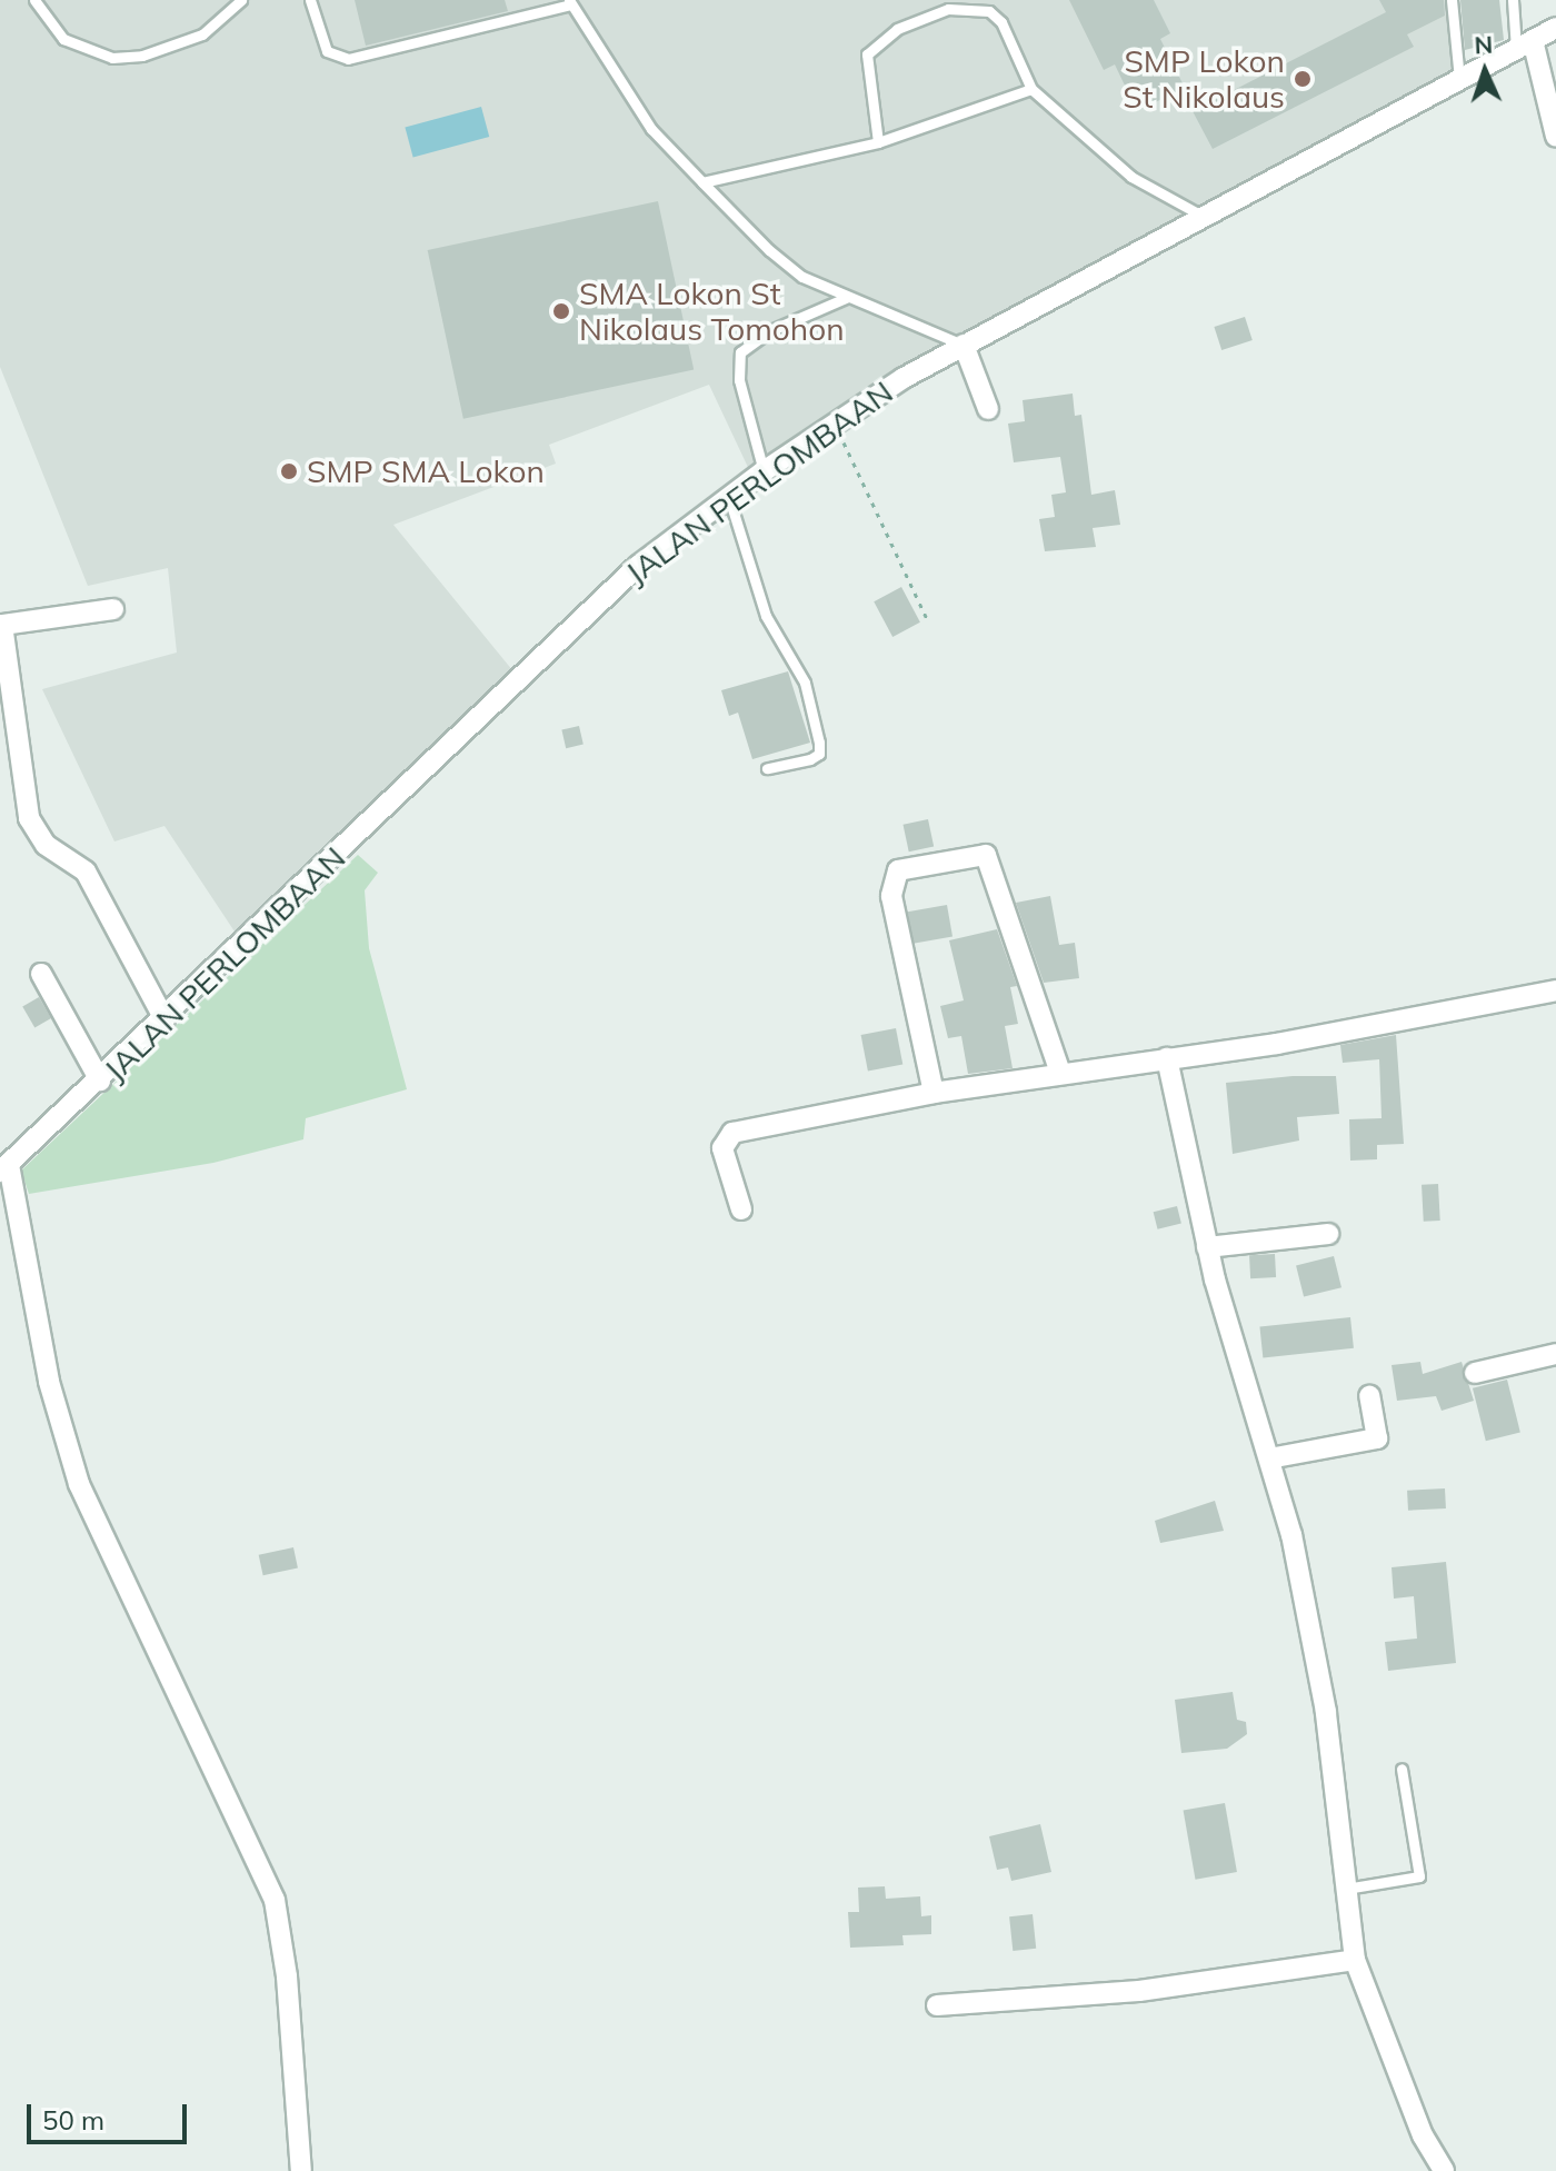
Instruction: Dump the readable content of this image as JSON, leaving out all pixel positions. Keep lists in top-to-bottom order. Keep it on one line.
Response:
{"streets":{"street":["JALAN PERLOMBAAN"]},"places":["SMP Lokon St Nikolaus","SMA Lokon St Nikolaus Tomohon","SMP SMA Lokon"],"scale_bar":"50 m","north":"top"}
